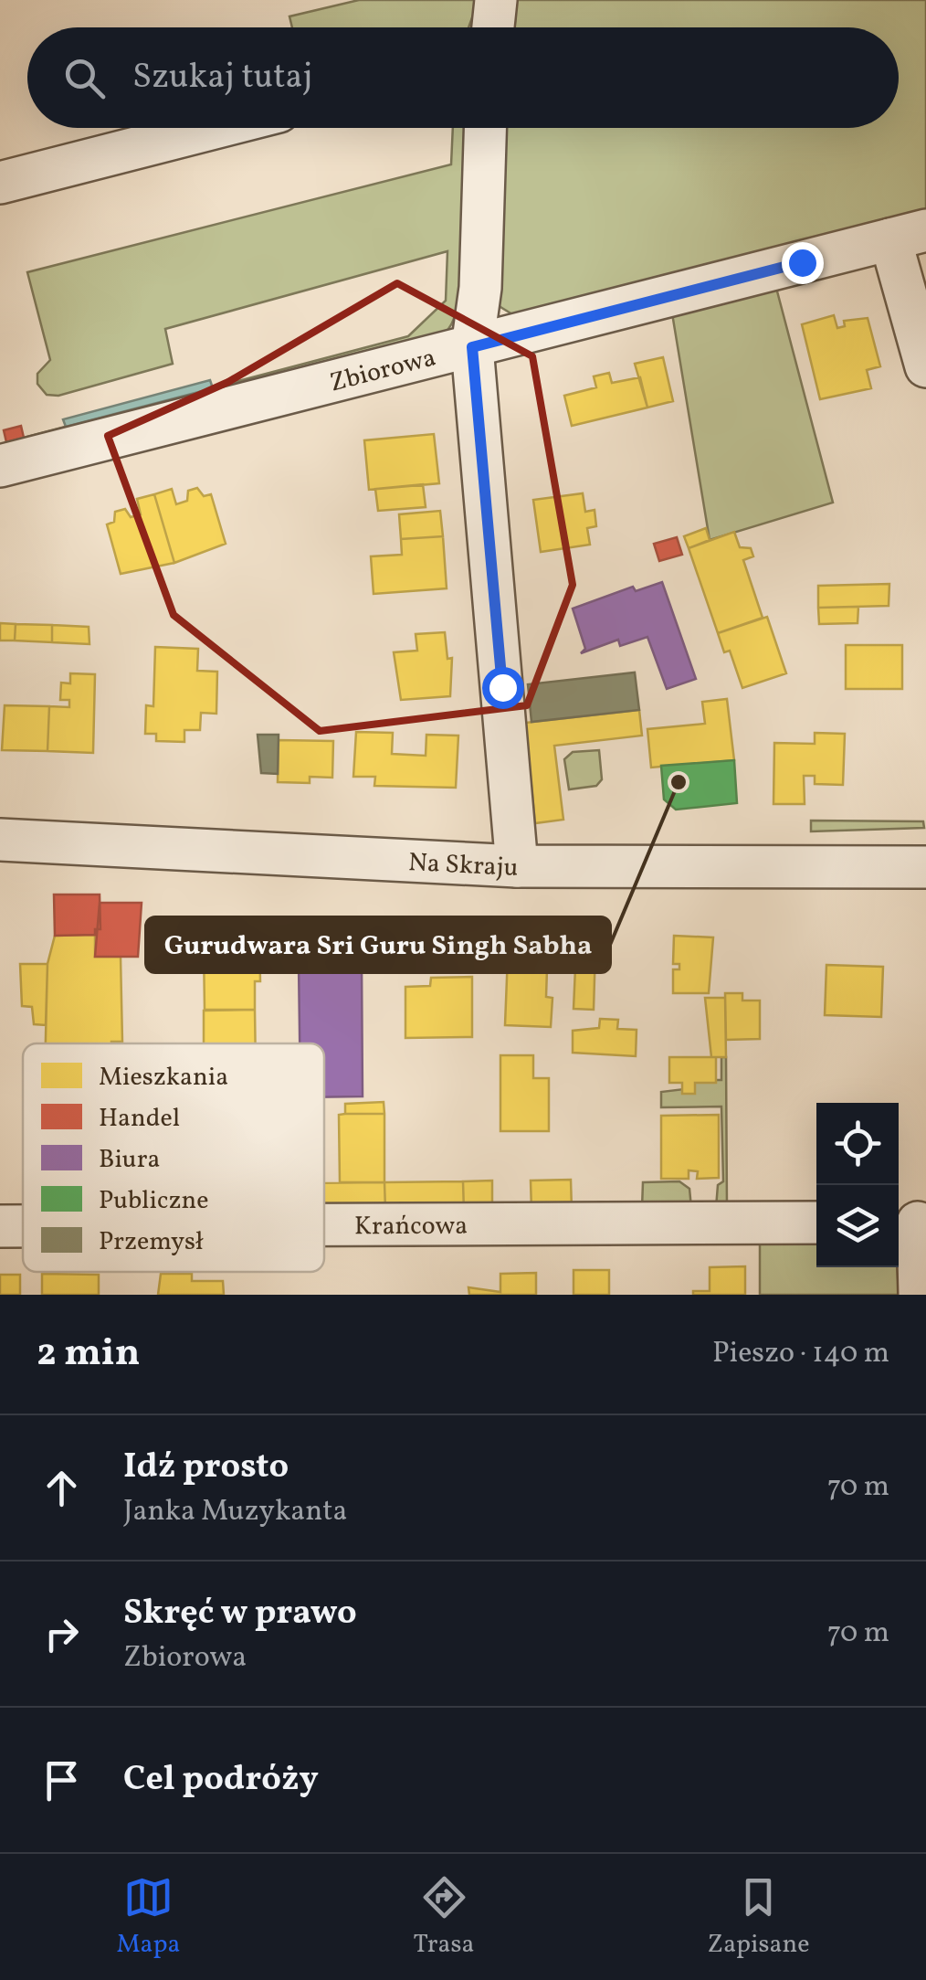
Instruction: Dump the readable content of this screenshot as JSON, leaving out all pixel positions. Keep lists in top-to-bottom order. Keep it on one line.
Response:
{"streets":{"street":["Zbiorowa","Na Skraju","Krańcowa"]},"places":["Gurudwara Sri Guru Singh Sabha"],"legend":["Mieszkania","Handel","Biura","Publiczne","Przemysł"],"page":{"search":"Szukaj tutaj","heading":["2 min","Pieszo · 140 m"],"list":[["Idź prosto","Janka Muzykanta","70 m"],["Skręć w prawo","Zbiorowa","70 m"],"Cel podróży"],"nav":["Mapa","Trasa","Zapisane"]}}
